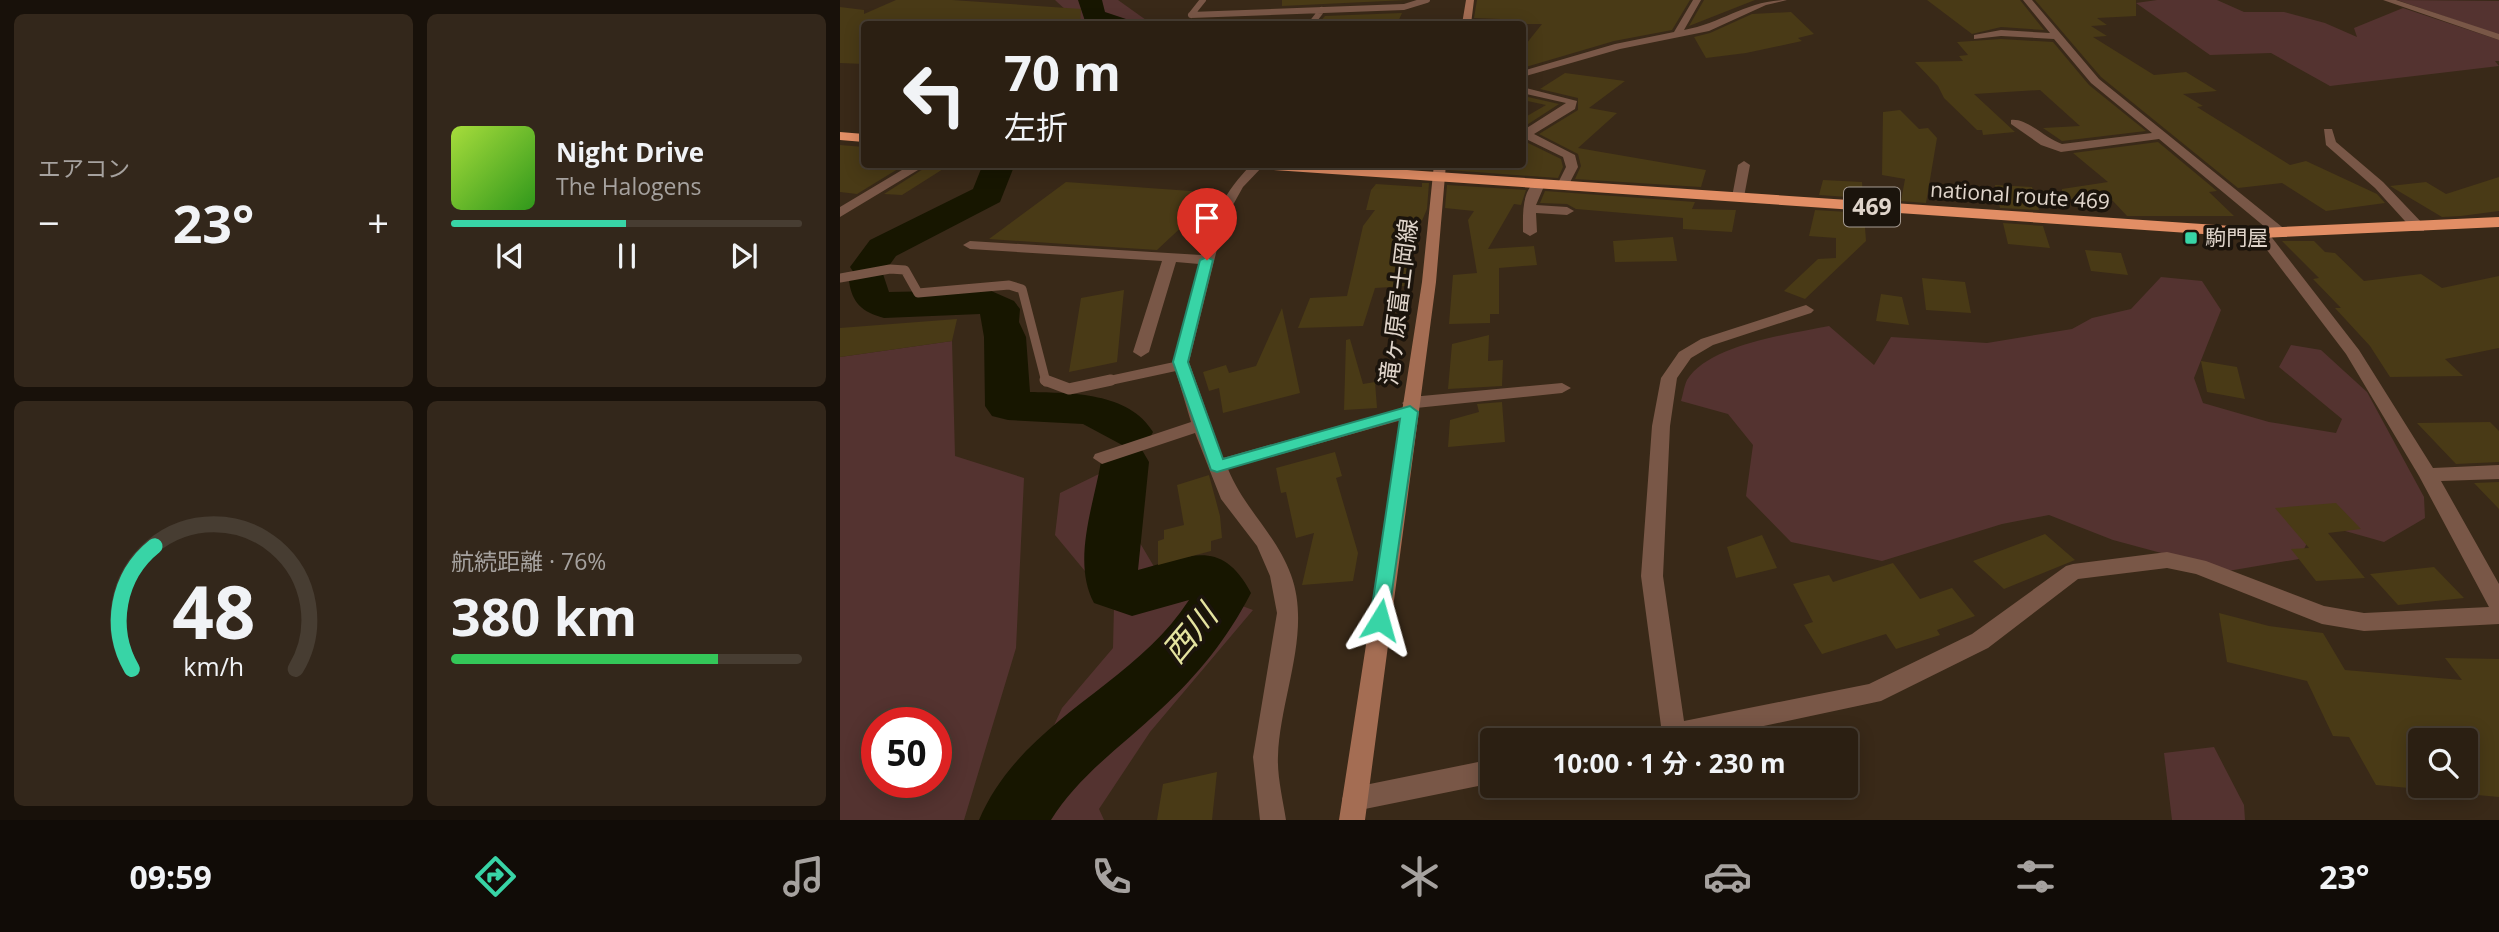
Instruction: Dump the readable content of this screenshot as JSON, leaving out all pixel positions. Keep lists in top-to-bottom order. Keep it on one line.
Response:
{"streets":{"highway":["national route 469","469"],"main road":["滝ヶ原富士岡線"]},"crossings":[["national route 469","滝ヶ原富士岡線"]],"water":["西川"],"places":{"transit":["駒門屋"]},"page":{"tile":["エアコン",["航続距離 · 76%","380 km"]],"turn":["70 m","左折"],"song":["Night Drive","The Halogens"],"heat":["−","23°","+"],"limit":"50","trip":"10:00 · 1 分 · 230 m","tabs":["09:59","23°"],"gauge":["48","km/h"]}}
